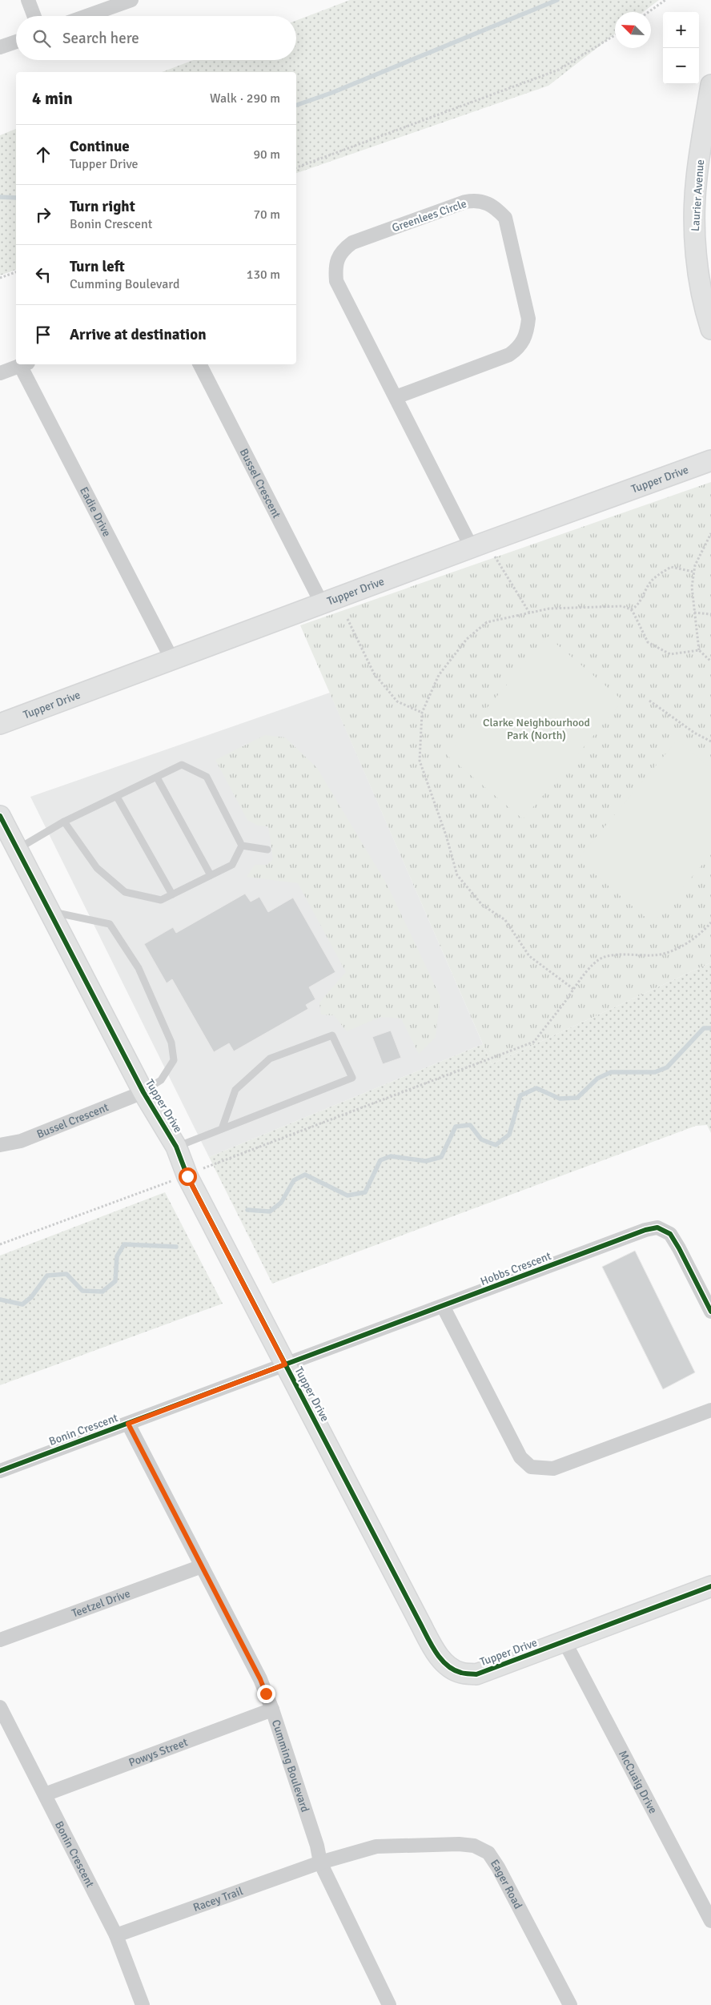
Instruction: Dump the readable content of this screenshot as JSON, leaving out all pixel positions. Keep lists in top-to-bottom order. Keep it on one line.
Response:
{"streets":{"street":["Laurier Avenue","Greenlees Circle","Tupper Drive","Bussel Crescent","Eadie Drive","Hobbs Crescent","Bonin Crescent","Teetzel Drive","Powys Street","Cumming Boulevard","McCuaig Drive","Eager Road","Racey Trail"]},"crossings":[["Greenlees Circle","Tupper Drive"],["Tupper Drive","Bussel Crescent"],["Tupper Drive","Eadie Drive"],["Tupper Drive","Hobbs Crescent"],["Tupper Drive","Bonin Crescent"],["Tupper Drive","McCuaig Drive"],["Hobbs Crescent","Bonin Crescent"],["Bonin Crescent","Powys Street"],["Bonin Crescent","Cumming Boulevard"],["Bonin Crescent","Racey Trail"],["Teetzel Drive","Cumming Boulevard"],["Powys Street","Cumming Boulevard"],["Cumming Boulevard","Eager Road"],["Cumming Boulevard","Racey Trail"],["Eager Road","Racey Trail"]],"parks":["Clarke Neighbourhood Park (North)"],"north":"top left","page":{"map_buttons":["+","−"],"search":"Search here","heading":["4 min","Walk · 290 m"],"list":[["Continue","Tupper Drive","90 m"],["Turn right","Bonin Crescent","70 m"],["Turn left","Cumming Boulevard","130 m"],"Arrive at destination"]}}
